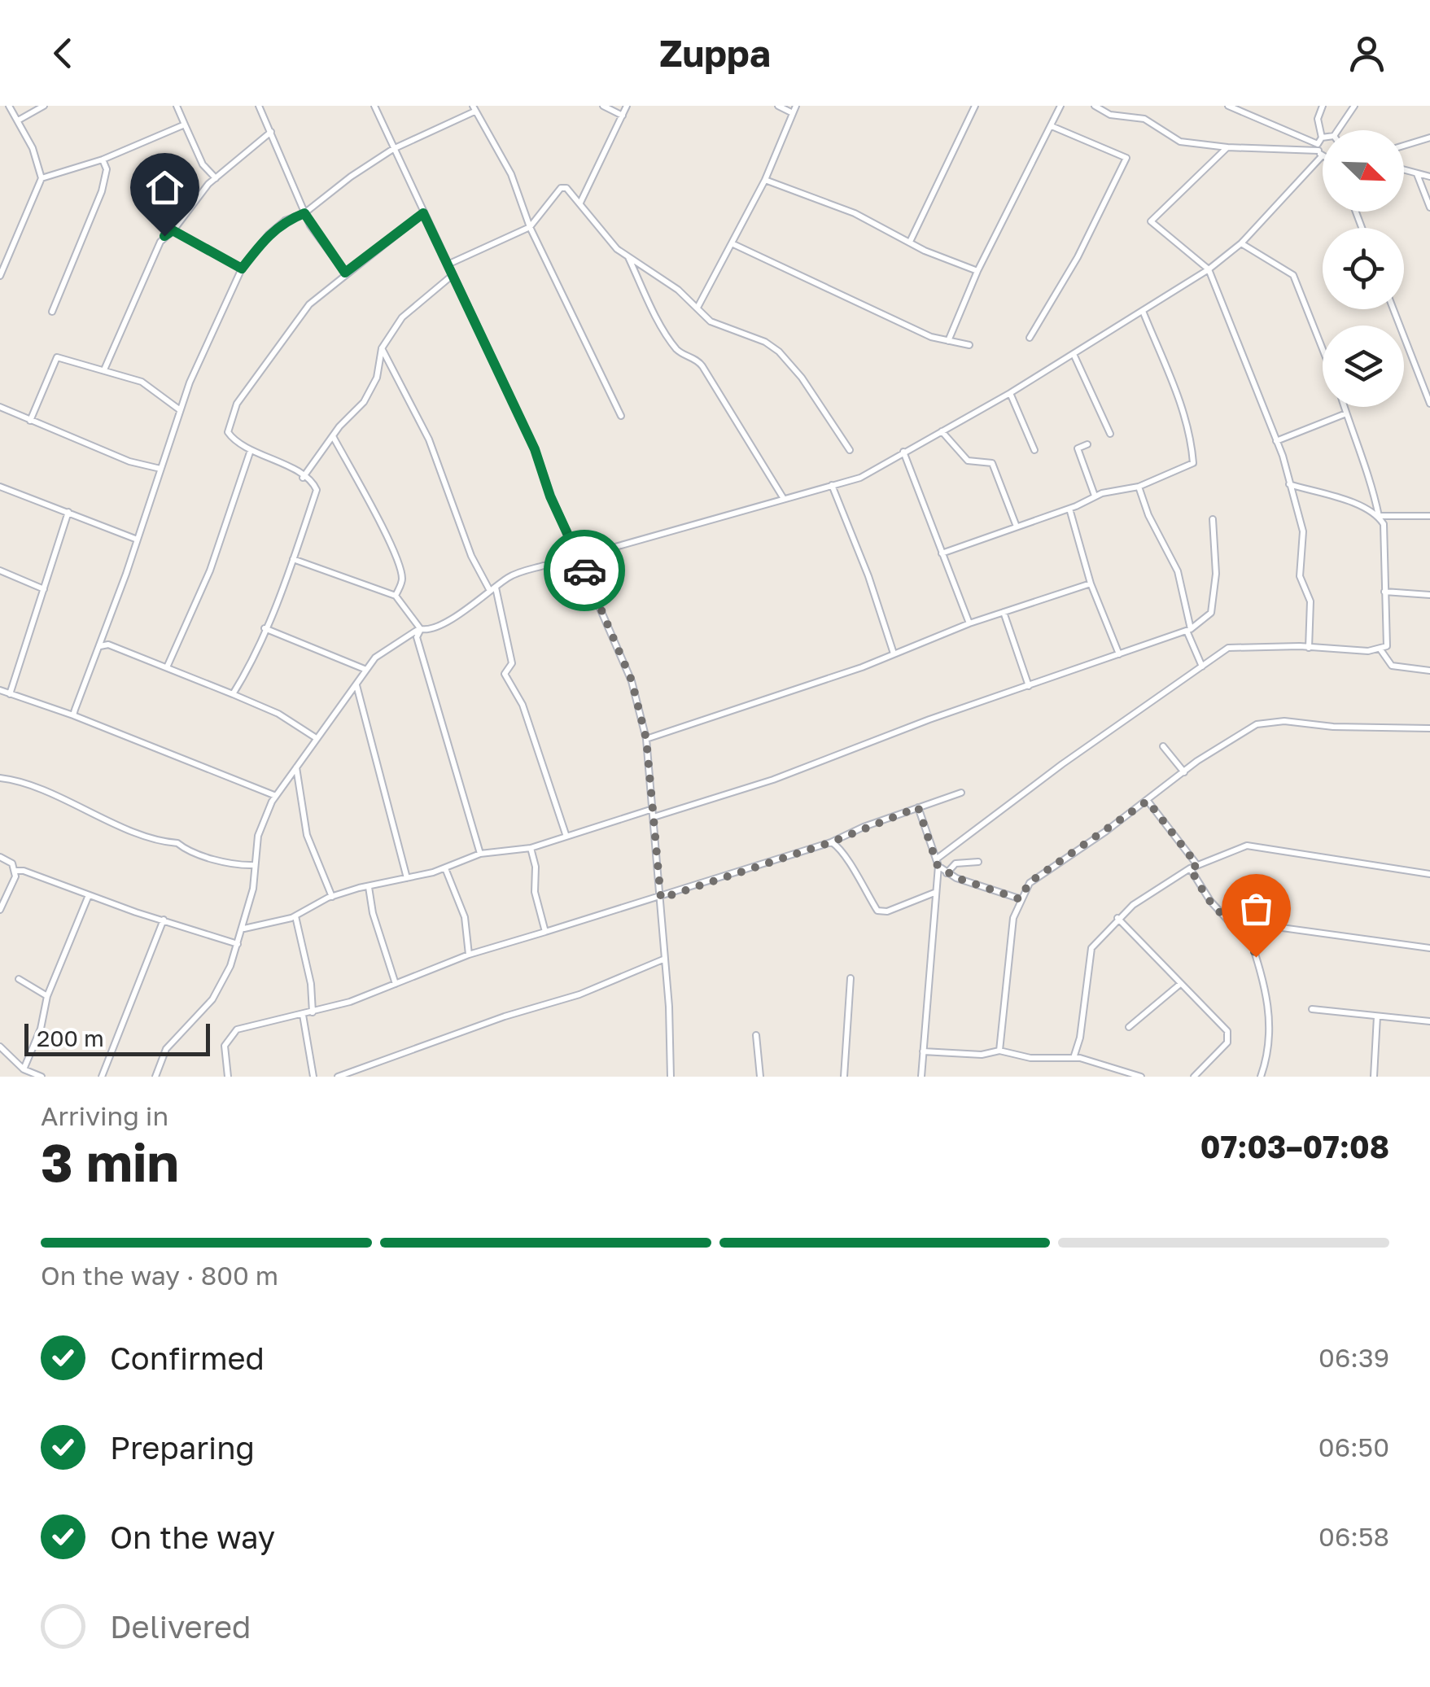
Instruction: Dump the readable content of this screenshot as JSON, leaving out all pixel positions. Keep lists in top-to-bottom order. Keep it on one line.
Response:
{"scale_bar":"200 m","north":"bottom right","page":{"header":"Zuppa","scale":"200 m","heading":["3 min","Arriving in","07:03–07:08"],"bar":"On the way · 800 m","list":[["Confirmed","06:39"],["Preparing","06:50"],["On the way","06:58"],"Delivered"]}}
